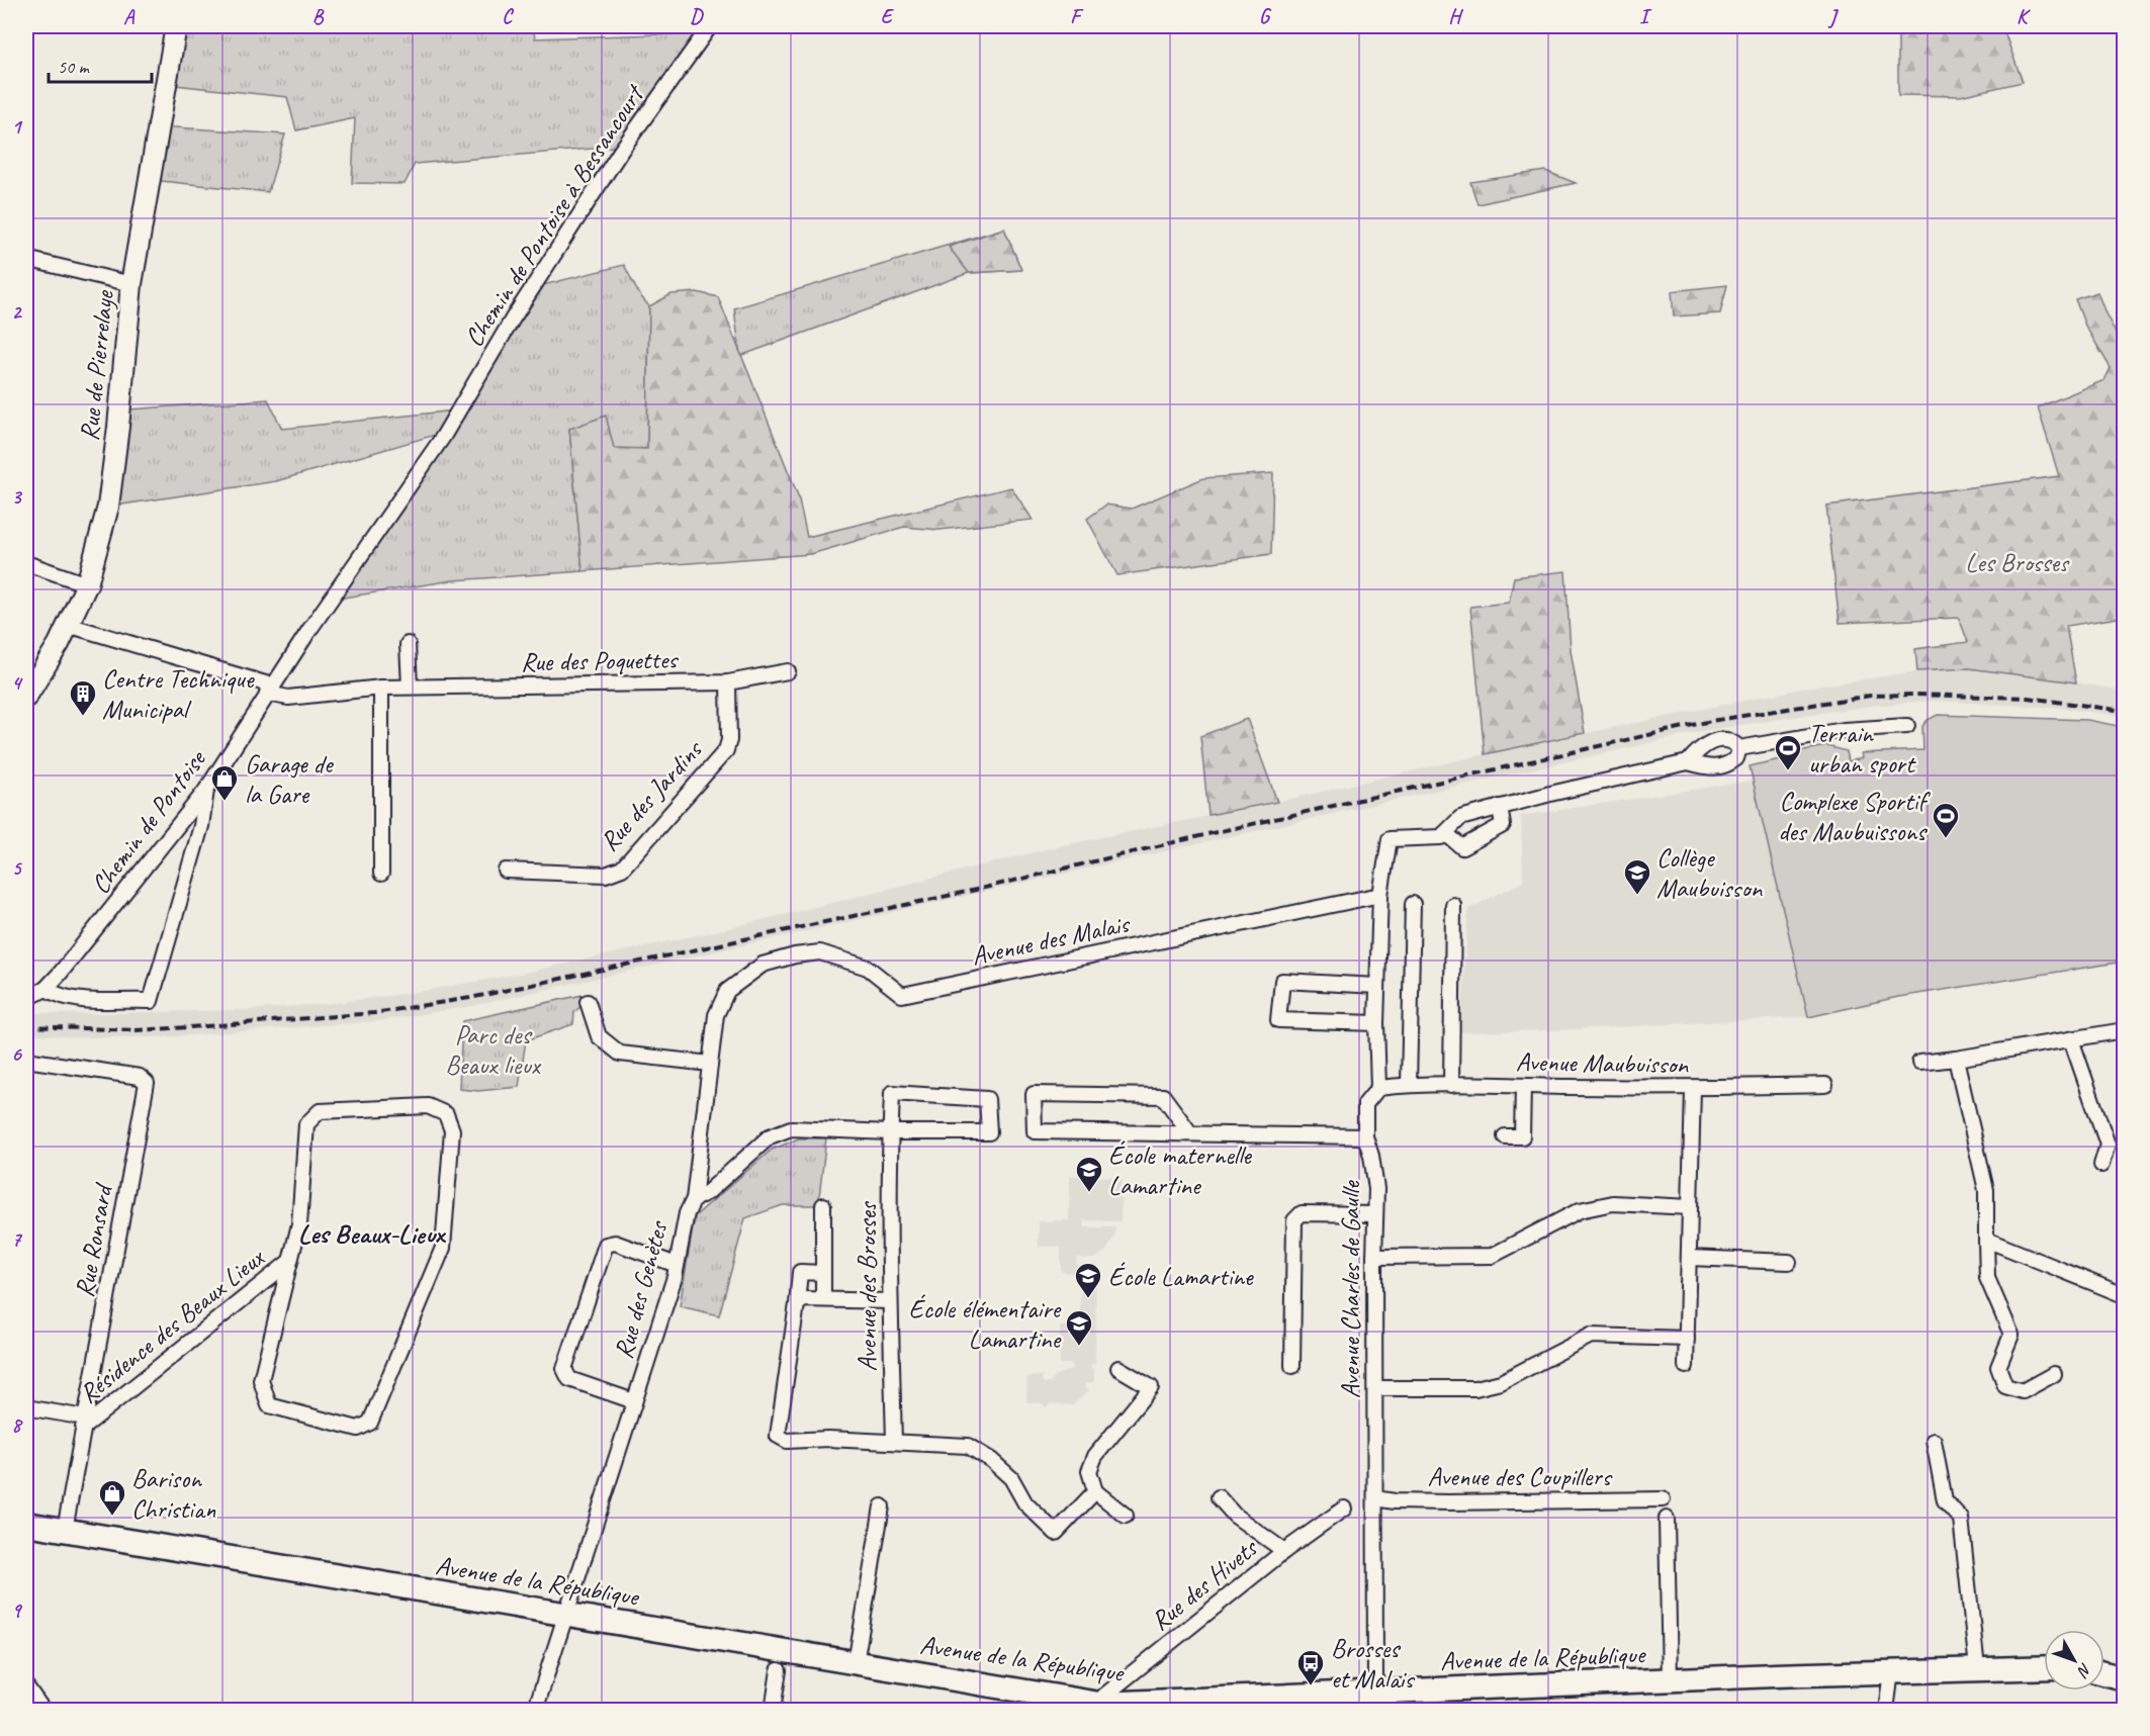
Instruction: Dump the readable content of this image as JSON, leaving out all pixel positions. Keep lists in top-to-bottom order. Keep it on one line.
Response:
{"streets":{"main road":["Rue de Pierrelaye","Avenue de la République"],"street":["Chemin de Pontoise à Bessancourt","Rue des Poquettes","Rue des Jardins","Chemin de Pontoise","Avenue des Malais","Avenue Maubuisson","Rue Ronsard","Avenue des Brosses","Rue des Genètes","Avenue Charles de Gaulle","Résidence des Beaux Lieux","Avenue des Coupillers","Rue des Hivets"]},"crossings":[["Chemin de Pontoise à Bessancourt","Chemin de Pontoise"],["Rue de Pierrelaye","Rue des Poquettes"],["Rue des Poquettes","Rue des Jardins"],["Rue des Poquettes","Chemin de Pontoise"],["Avenue des Malais","Rue des Genètes"],["Avenue des Malais","Avenue Charles de Gaulle"],["Avenue Maubuisson","Avenue Charles de Gaulle"],["Rue Ronsard","Résidence des Beaux Lieux"],["Rue Ronsard","Avenue de la République"],["Avenue des Brosses","Rue des Genètes"],["Rue des Genètes","Avenue de la République"],["Avenue Charles de Gaulle","Avenue des Coupillers"],["Avenue Charles de Gaulle","Avenue de la République"],["Avenue de la République","Rue des Hivets"]],"districts":["Les Beaux-Lieux"],"parks":["Les Brosses","Parc des Beaux lieux"],"places":{"building":["Centre Technique Municipal"],"sports":["Terrain urban sport","Complexe Sportif des Maubuissons"],"shop":["Garage de la Gare","Barison Christian"],"school or university":["Collège Maubuisson","École maternelle Lamartine","École Lamartine","École élémentaire Lamartine"],"bus stop":["Brosses et Malais"]},"scale_bar":"50 m","north":"bottom right","grid":{"columns":["A","B","C","D","E","F","G","H","I","J","K"],"rows":["1","2","3","4","5","6","7","8","9"]}}
